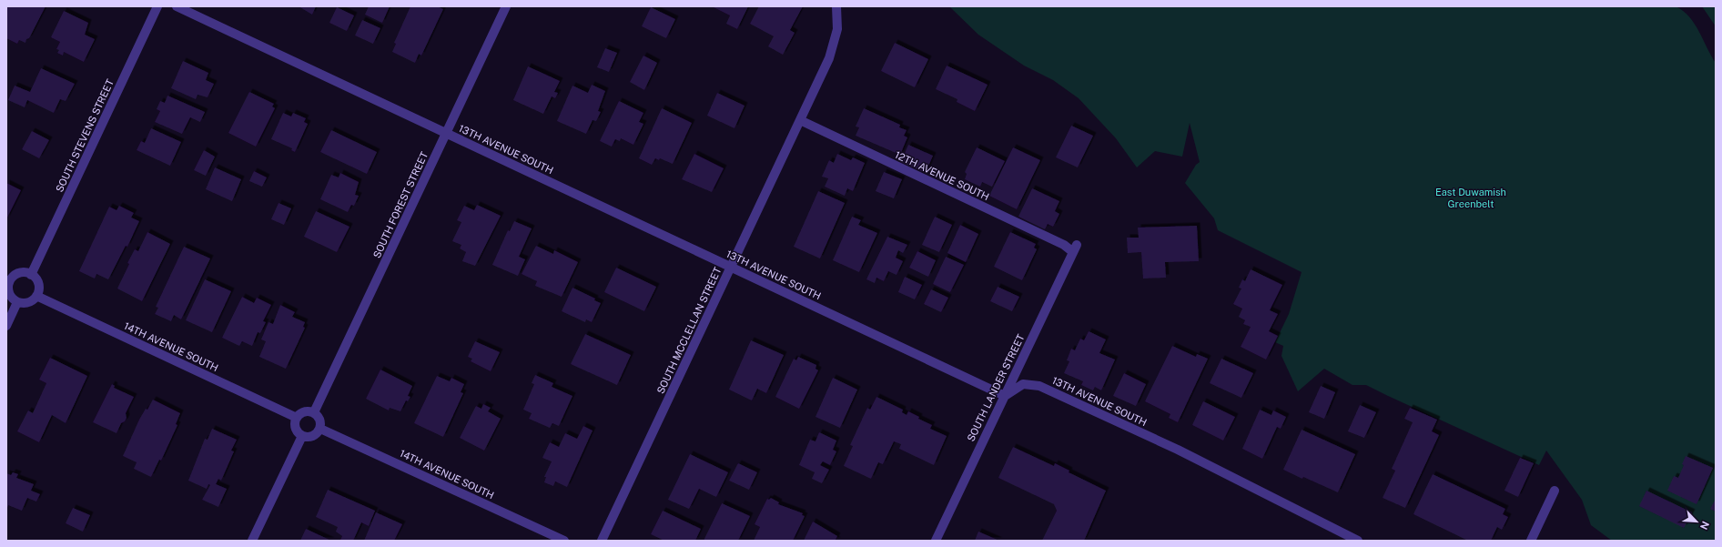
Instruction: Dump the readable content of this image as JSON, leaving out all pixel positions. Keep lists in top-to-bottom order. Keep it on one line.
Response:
{"streets":{"street":["SOUTH STEVENS STREET","13TH AVENUE SOUTH","12TH AVENUE SOUTH","SOUTH FOREST STREET","SOUTH MCCLELLAN STREET","14TH AVENUE SOUTH","SOUTH LANDER STREET"]},"crossings":[["SOUTH STEVENS STREET","14TH AVENUE SOUTH"],["13TH AVENUE SOUTH","SOUTH FOREST STREET"],["13TH AVENUE SOUTH","SOUTH MCCLELLAN STREET"],["13TH AVENUE SOUTH","SOUTH LANDER STREET"],["12TH AVENUE SOUTH","SOUTH MCCLELLAN STREET"],["12TH AVENUE SOUTH","SOUTH LANDER STREET"],["SOUTH FOREST STREET","14TH AVENUE SOUTH"]],"parks":["East Duwamish Greenbelt"],"north":"bottom right"}
